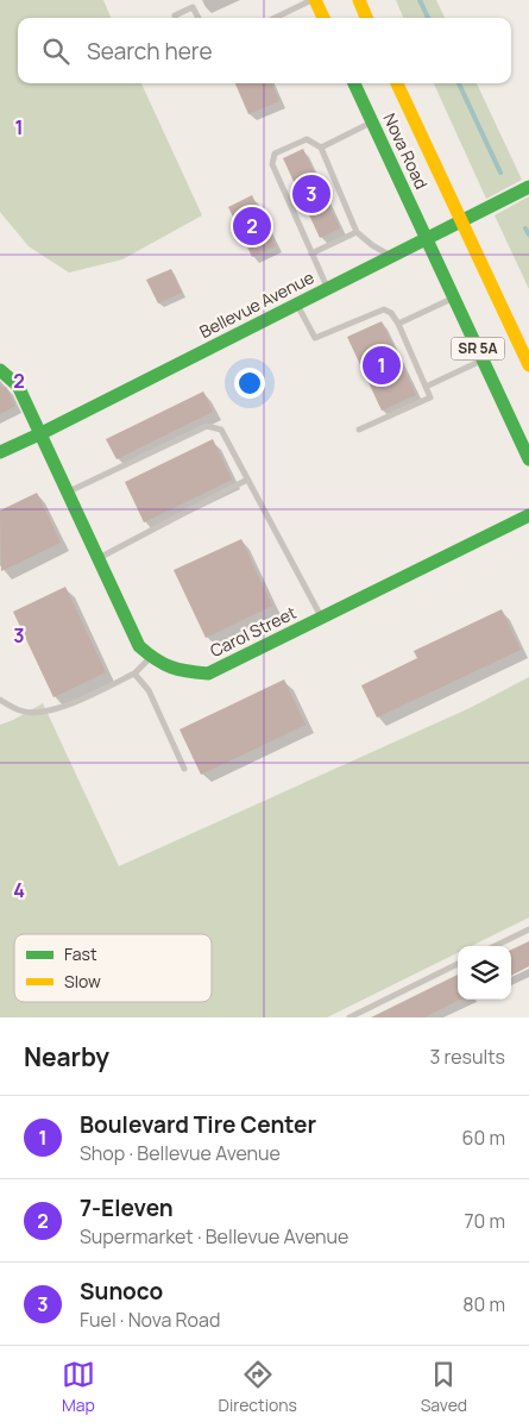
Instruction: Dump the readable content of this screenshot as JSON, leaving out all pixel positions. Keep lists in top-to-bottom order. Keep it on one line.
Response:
{"streets":{"street":["Nova Road","Bellevue Avenue","SR 5A","Carol Street"]},"crossings":[["Nova Road","Bellevue Avenue"],["Nova Road","SR 5A"],["Bellevue Avenue","SR 5A"],["Bellevue Avenue","Carol Street"]],"legend":["Fast","Slow"],"page":{"search":"Search here","pins":["3","2","1"],"heading":["Nearby","3 results"],"list":[{"mark":"1","name":"Boulevard Tire Center","note":"Shop · Bellevue Avenue","value":"60 m"},{"mark":"2","name":"7-Eleven","note":"Supermarket · Bellevue Avenue","value":"70 m"},{"mark":"3","name":"Sunoco","note":"Fuel · Nova Road","value":"80 m"}],"nav":["Map","Directions","Saved"]},"grid":{"rows":["1","2","3","4"]}}
